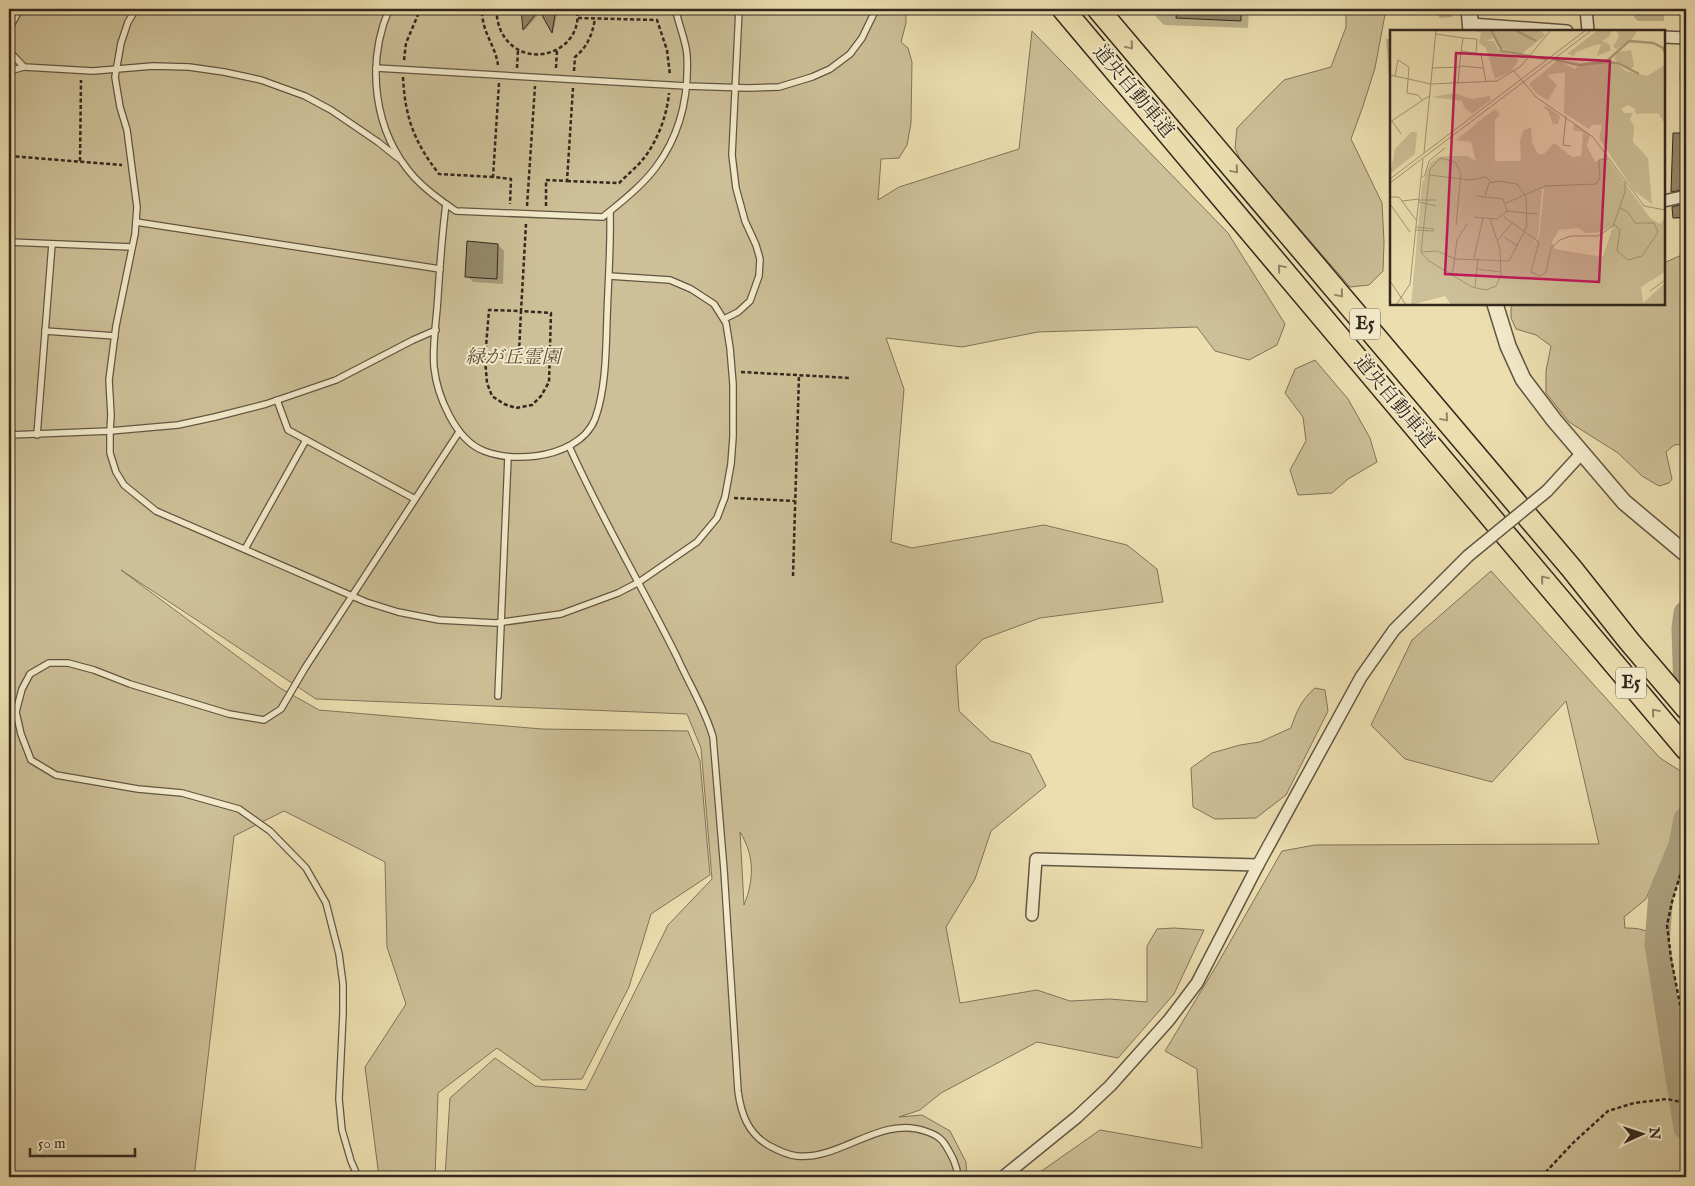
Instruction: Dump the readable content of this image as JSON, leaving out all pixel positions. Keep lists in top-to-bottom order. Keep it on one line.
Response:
{"streets":{"highway":["道央自動車道","E5"]},"parks":["緑が丘霊園"],"scale_bar":"50 m","north":"right"}
